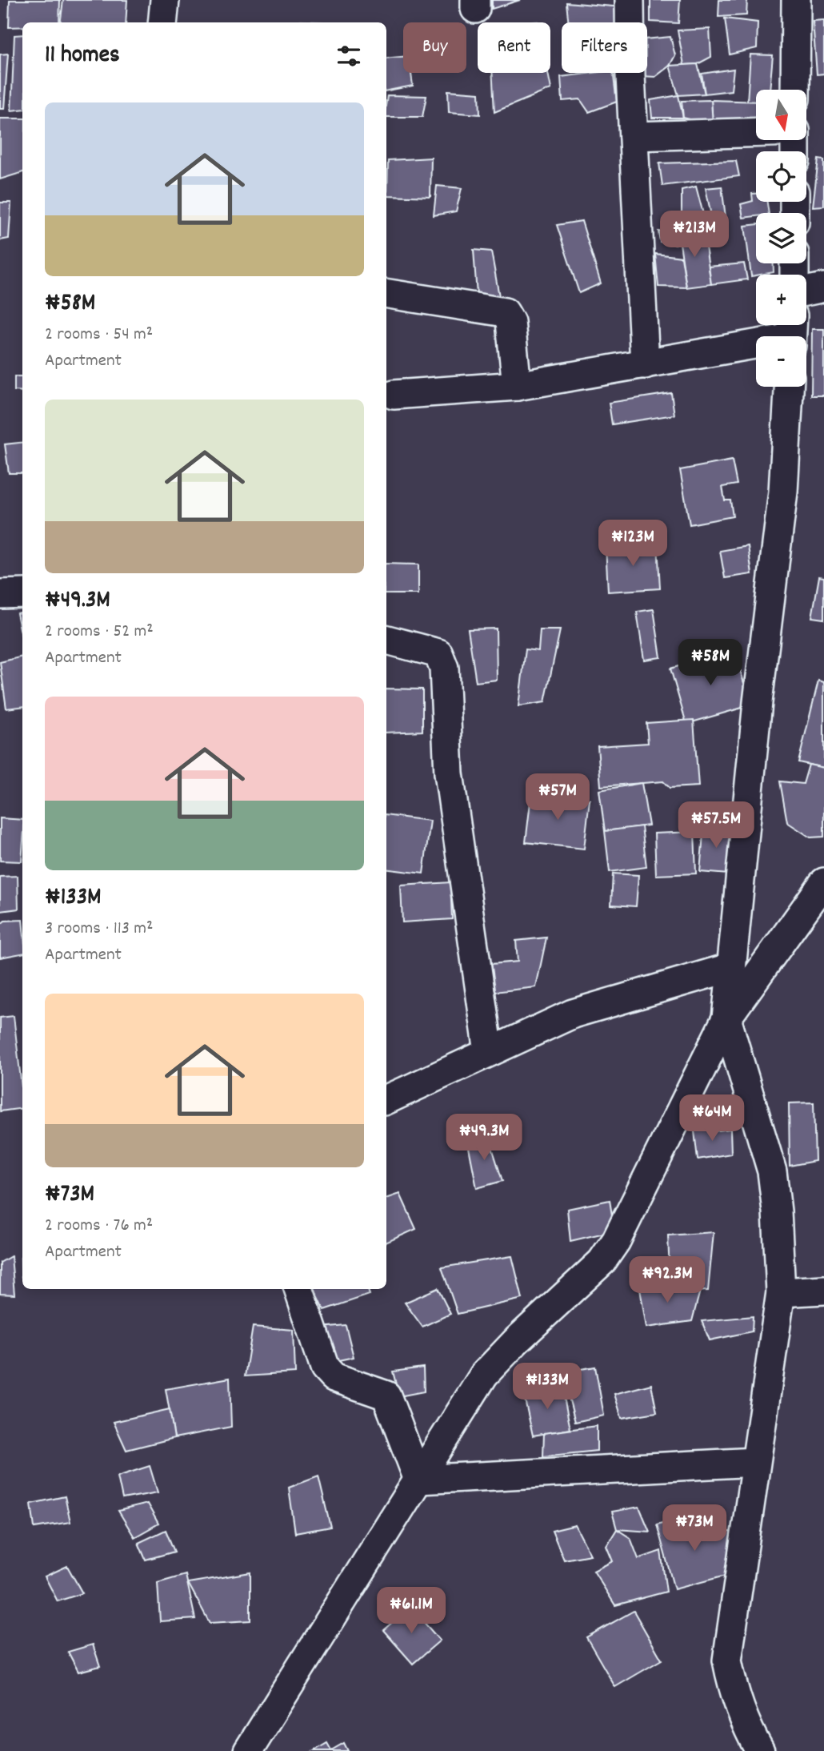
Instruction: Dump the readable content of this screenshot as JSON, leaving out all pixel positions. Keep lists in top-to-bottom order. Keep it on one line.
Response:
{"north":"bottom","page":{"chip":["Buy","Rent","Filters"],"heading":"11 homes","map_buttons":["+","−"],"list":[{"name":"₦58M","note":"2 rooms · 54 m² · Apartment"},{"name":"₦49.3M","note":"2 rooms · 52 m² · Apartment"},{"name":"₦133M","note":"3 rooms · 113 m² · Apartment"},{"name":"₦73M","note":"2 rooms · 76 m² · Apartment"}],"price":["₦213M","₦123M","₦58M","₦57M","₦57.5M","₦64M","₦49.3M","₦92.3M","₦133M","₦73M","₦61.1M"]}}
